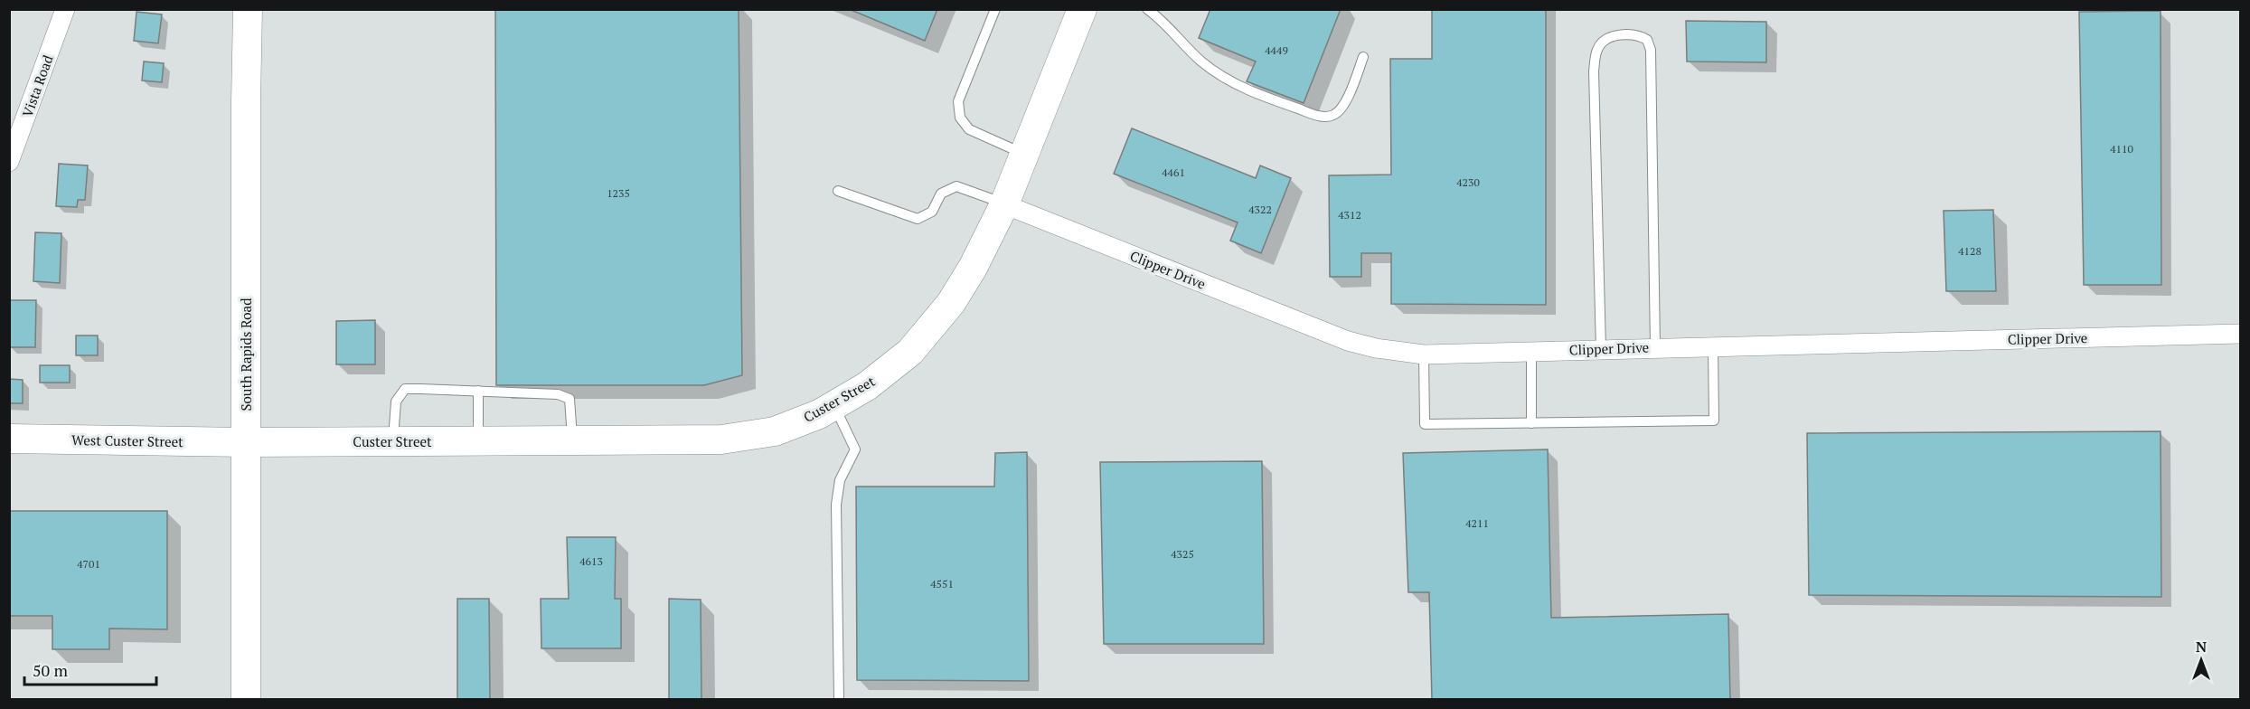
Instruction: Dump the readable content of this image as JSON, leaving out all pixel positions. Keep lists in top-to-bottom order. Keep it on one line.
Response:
{"streets":{"street":["Vista Road","Clipper Drive","South Rapids Road","Custer Street","West Custer Street"]},"crossings":[["Clipper Drive","Custer Street"],["South Rapids Road","Custer Street"],["South Rapids Road","West Custer Street"],["Custer Street","West Custer Street"]],"house_numbers":["4449","4110","4461","4230","1235","4322","4312","4128","4211","4325","4613","4701","4551"],"scale_bar":"50 m","north":"top"}
